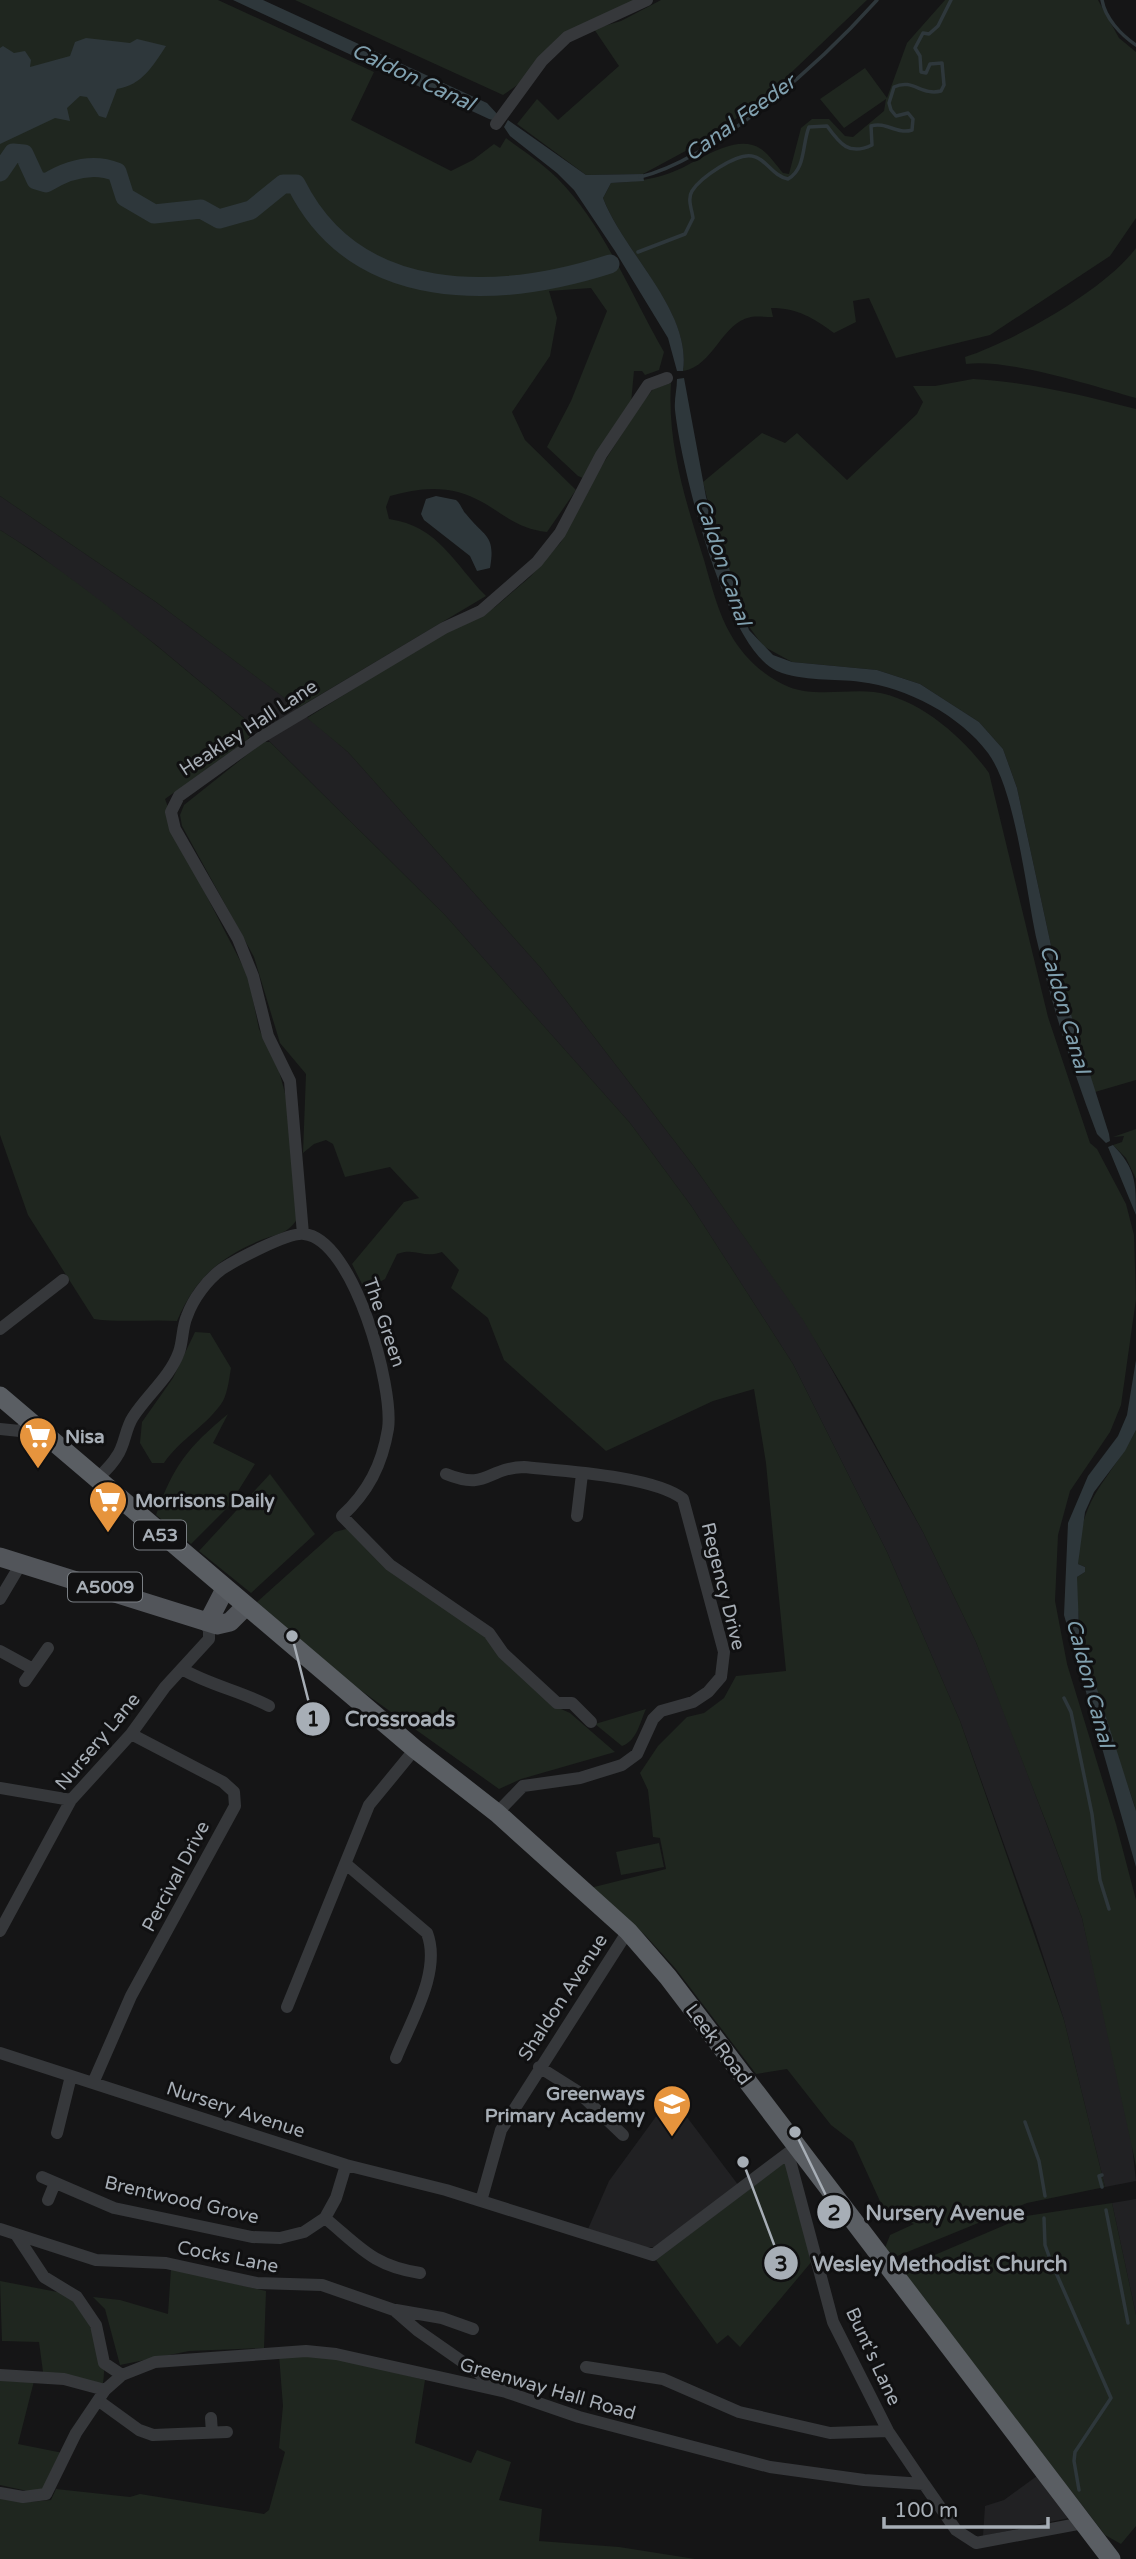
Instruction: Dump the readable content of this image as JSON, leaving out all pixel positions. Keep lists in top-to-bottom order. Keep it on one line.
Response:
{"streets":{"highway":["A53","Leek Road"],"main road":["A5009"],"street":["Heakley Hall Lane","The Green","Regency Drive","Nursery Lane","Percival Drive","Shaldon Avenue","Nursery Avenue","Brentwood Grove","Cocks Lane","Bunt's Lane","Greenway Hall Road"]},"crossings":[["Heakley Hall Lane","The Green"],["A53","Leek Road"],["Regency Drive","Leek Road"],["A5009","Nursery Lane"],["Nursery Lane","Percival Drive"],["Percival Drive","Nursery Avenue"],["Shaldon Avenue","Leek Road"],["Shaldon Avenue","Nursery Avenue"],["Leek Road","Nursery Avenue"],["Leek Road","Bunt's Lane"],["Nursery Avenue","Bunt's Lane"],["Cocks Lane","Greenway Hall Road"],["Bunt's Lane","Greenway Hall Road"]],"water":["Caldon Canal","Canal Feeder"],"places":{"supermarket":["Nisa","Morrisons Daily"],"other":["Crossroads","Nursery Avenue","Wesley Methodist Church"],"school or university":["Greenways Primary Academy"]},"scale_bar":"100 m"}
